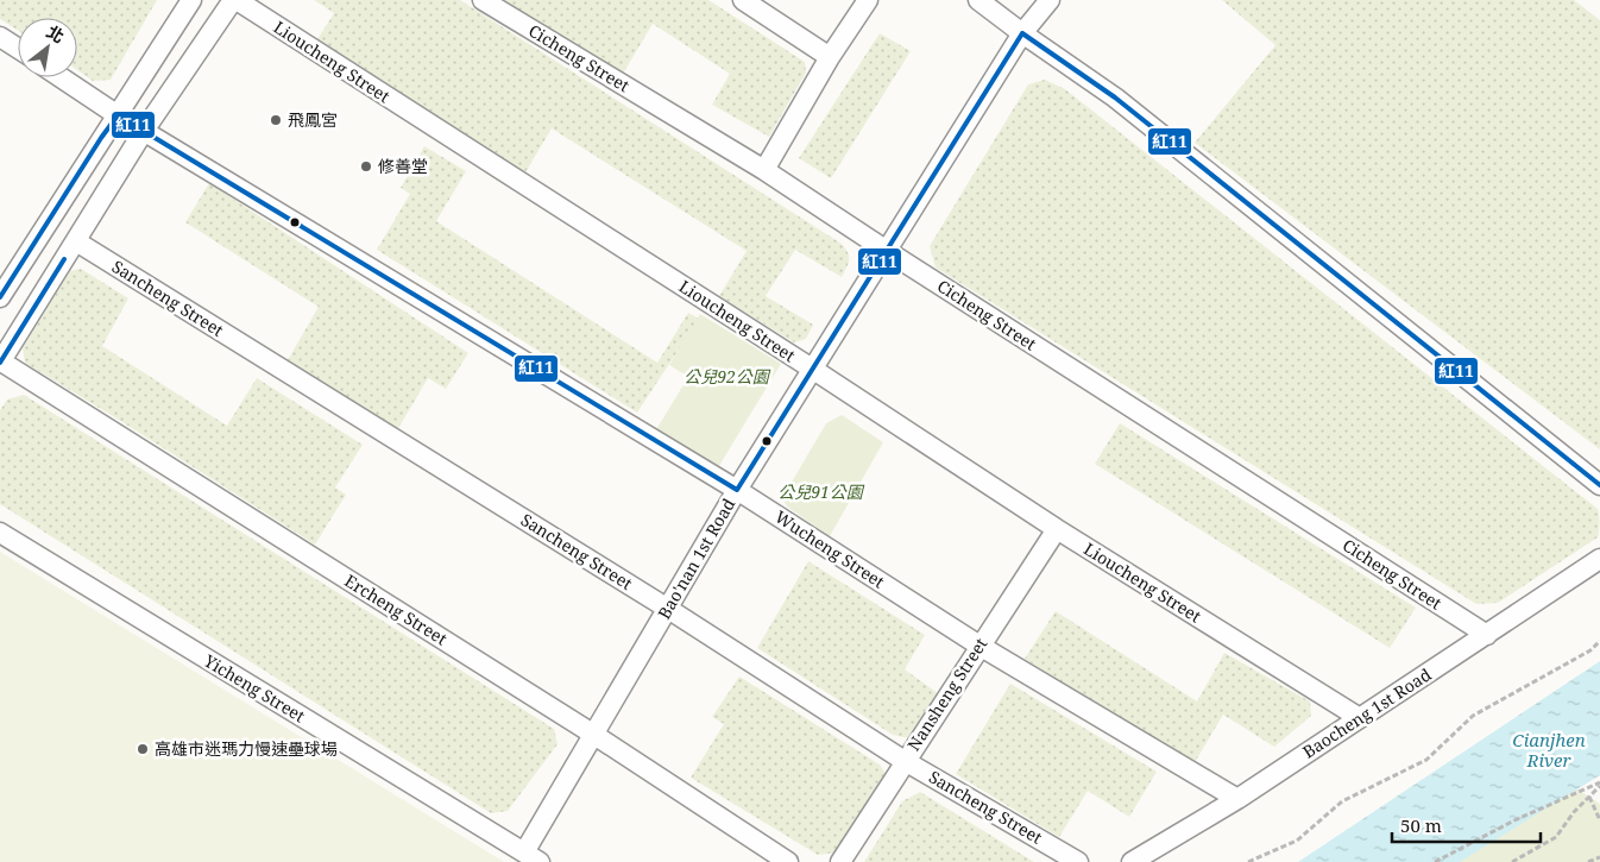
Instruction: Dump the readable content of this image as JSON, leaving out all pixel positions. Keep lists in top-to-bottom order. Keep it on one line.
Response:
{"streets":{"street":["Cicheng Street","Lioucheng Street","Sancheng Street","Wucheng Street","Bao'nan 1st Road","Ercheng Street","Yicheng Street","Nansheng Street","Baocheng 1st Road"]},"crossings":[["Cicheng Street","Bao'nan 1st Road"],["Cicheng Street","Baocheng 1st Road"],["Lioucheng Street","Bao'nan 1st Road"],["Lioucheng Street","Nansheng Street"],["Lioucheng Street","Baocheng 1st Road"],["Sancheng Street","Bao'nan 1st Road"],["Sancheng Street","Nansheng Street"],["Wucheng Street","Bao'nan 1st Road"],["Wucheng Street","Nansheng Street"],["Wucheng Street","Baocheng 1st Road"],["Bao'nan 1st Road","Ercheng Street"],["Bao'nan 1st Road","Yicheng Street"]],"water":["Cianjhen River"],"parks":["公兒92公園","公兒91公園"],"places":["飛鳳宮","修善堂","高雄市迷瑪力慢速壘球場"],"lines":["transit line 紅11"],"scale_bar":"50 m","north":"top right"}
